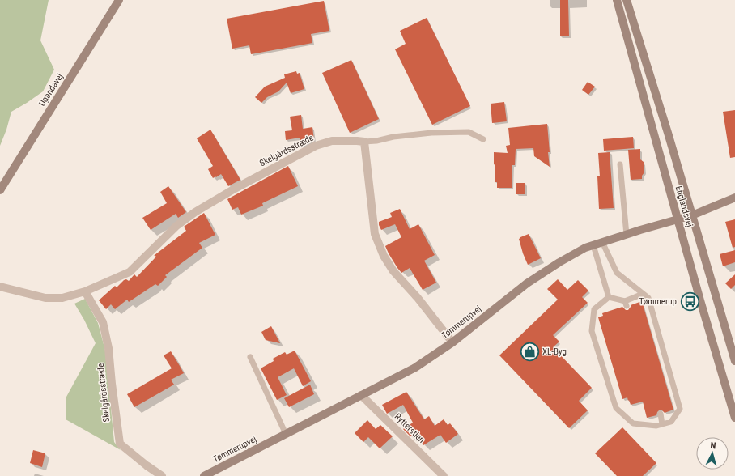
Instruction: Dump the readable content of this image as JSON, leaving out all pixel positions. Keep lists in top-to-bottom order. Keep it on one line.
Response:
{"streets":{"street":["Ugandavej","Skelgårdsstræde","Englandsvej","Tømmerupvej","Rytterstien"]},"crossings":[["Englandsvej","Tømmerupvej"],["Tømmerupvej","Rytterstien"]],"places":{"bus stop":["Tømmerup"],"shop":["XL-Byg"]},"north":"top"}
